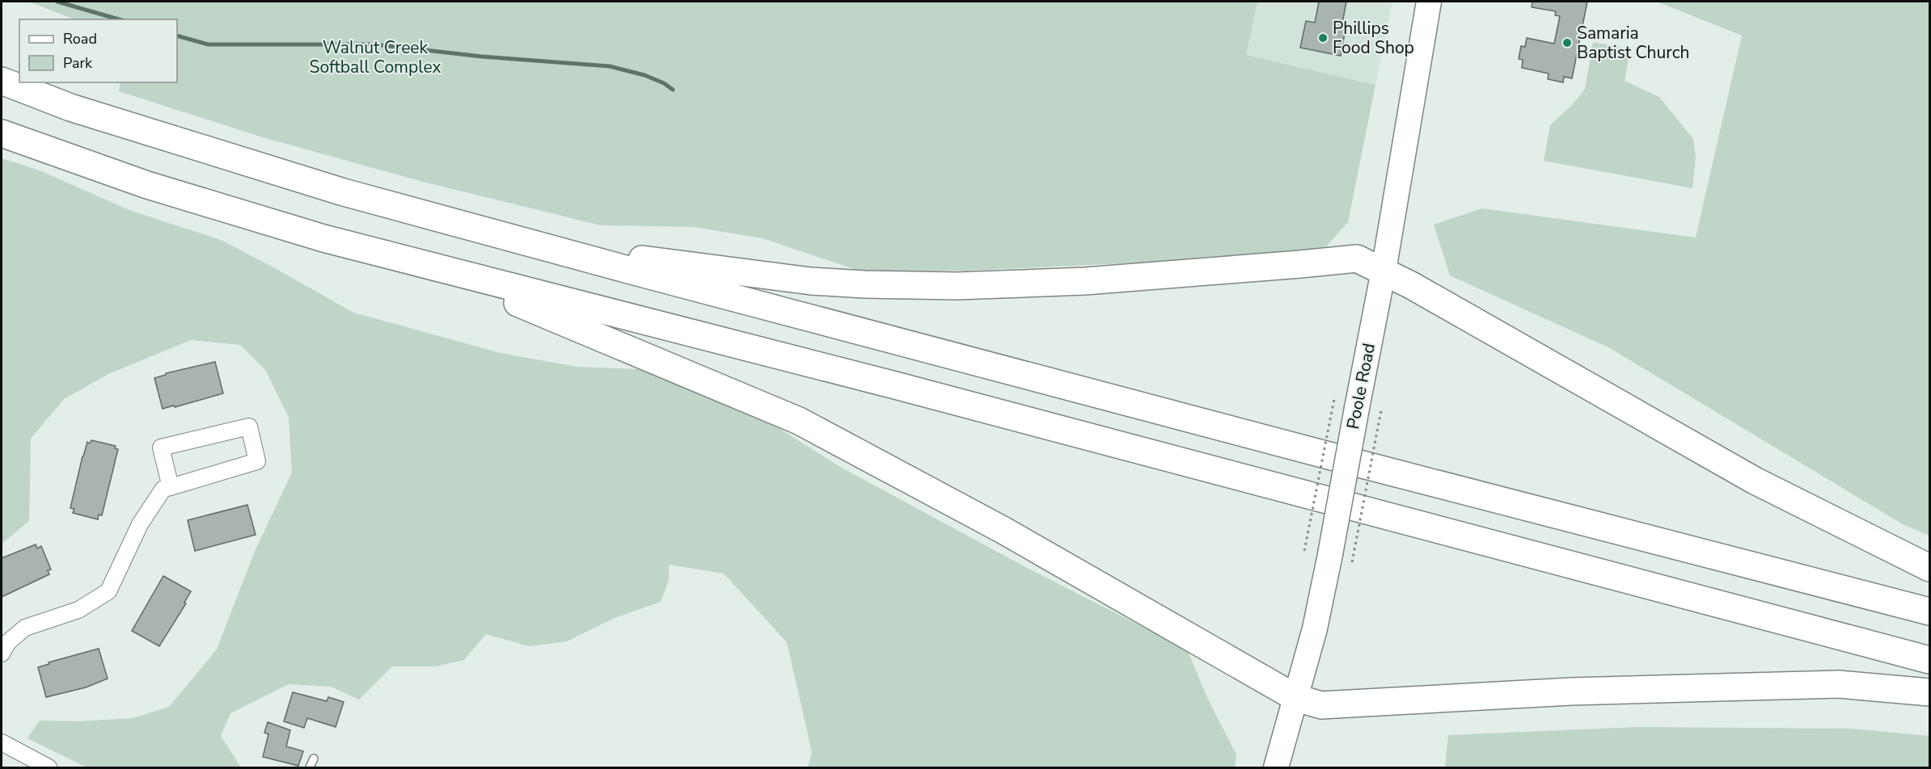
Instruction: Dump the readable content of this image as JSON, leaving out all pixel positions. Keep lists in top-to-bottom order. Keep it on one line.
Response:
{"streets":{"main road":["Poole Road"]},"parks":["Walnut Creek Softball Complex"],"places":["Phillips Food Shop","Samaria Baptist Church"],"legend":["Road","Park"]}
